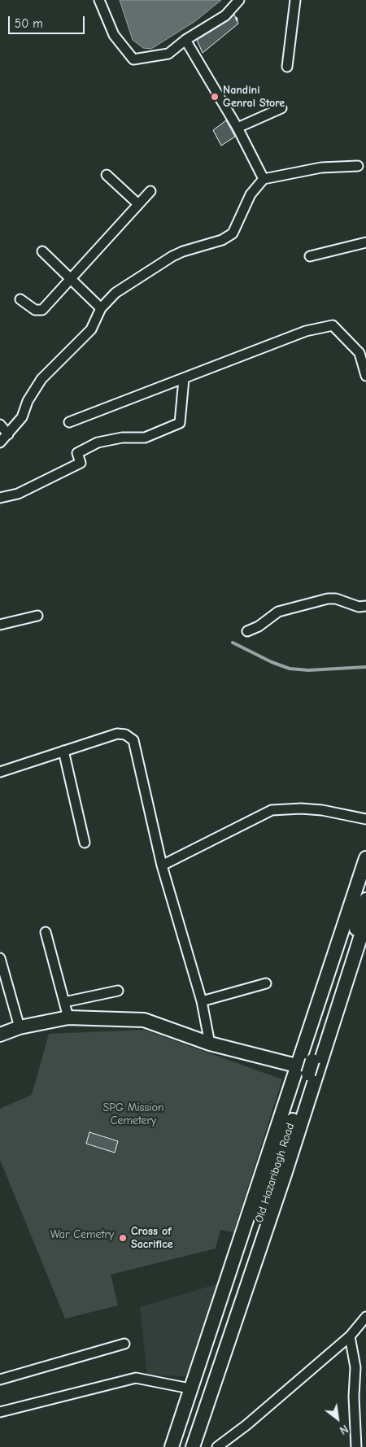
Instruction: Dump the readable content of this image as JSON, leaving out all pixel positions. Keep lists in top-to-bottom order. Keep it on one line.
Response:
{"streets":{"street":["Old Hazaribagh Road"]},"parks":["SPG Mission Cemetery","War Cemetry"],"places":["Nandini Genral Store","Cross of Sacrifice"],"scale_bar":"50 m","north":"bottom right"}
